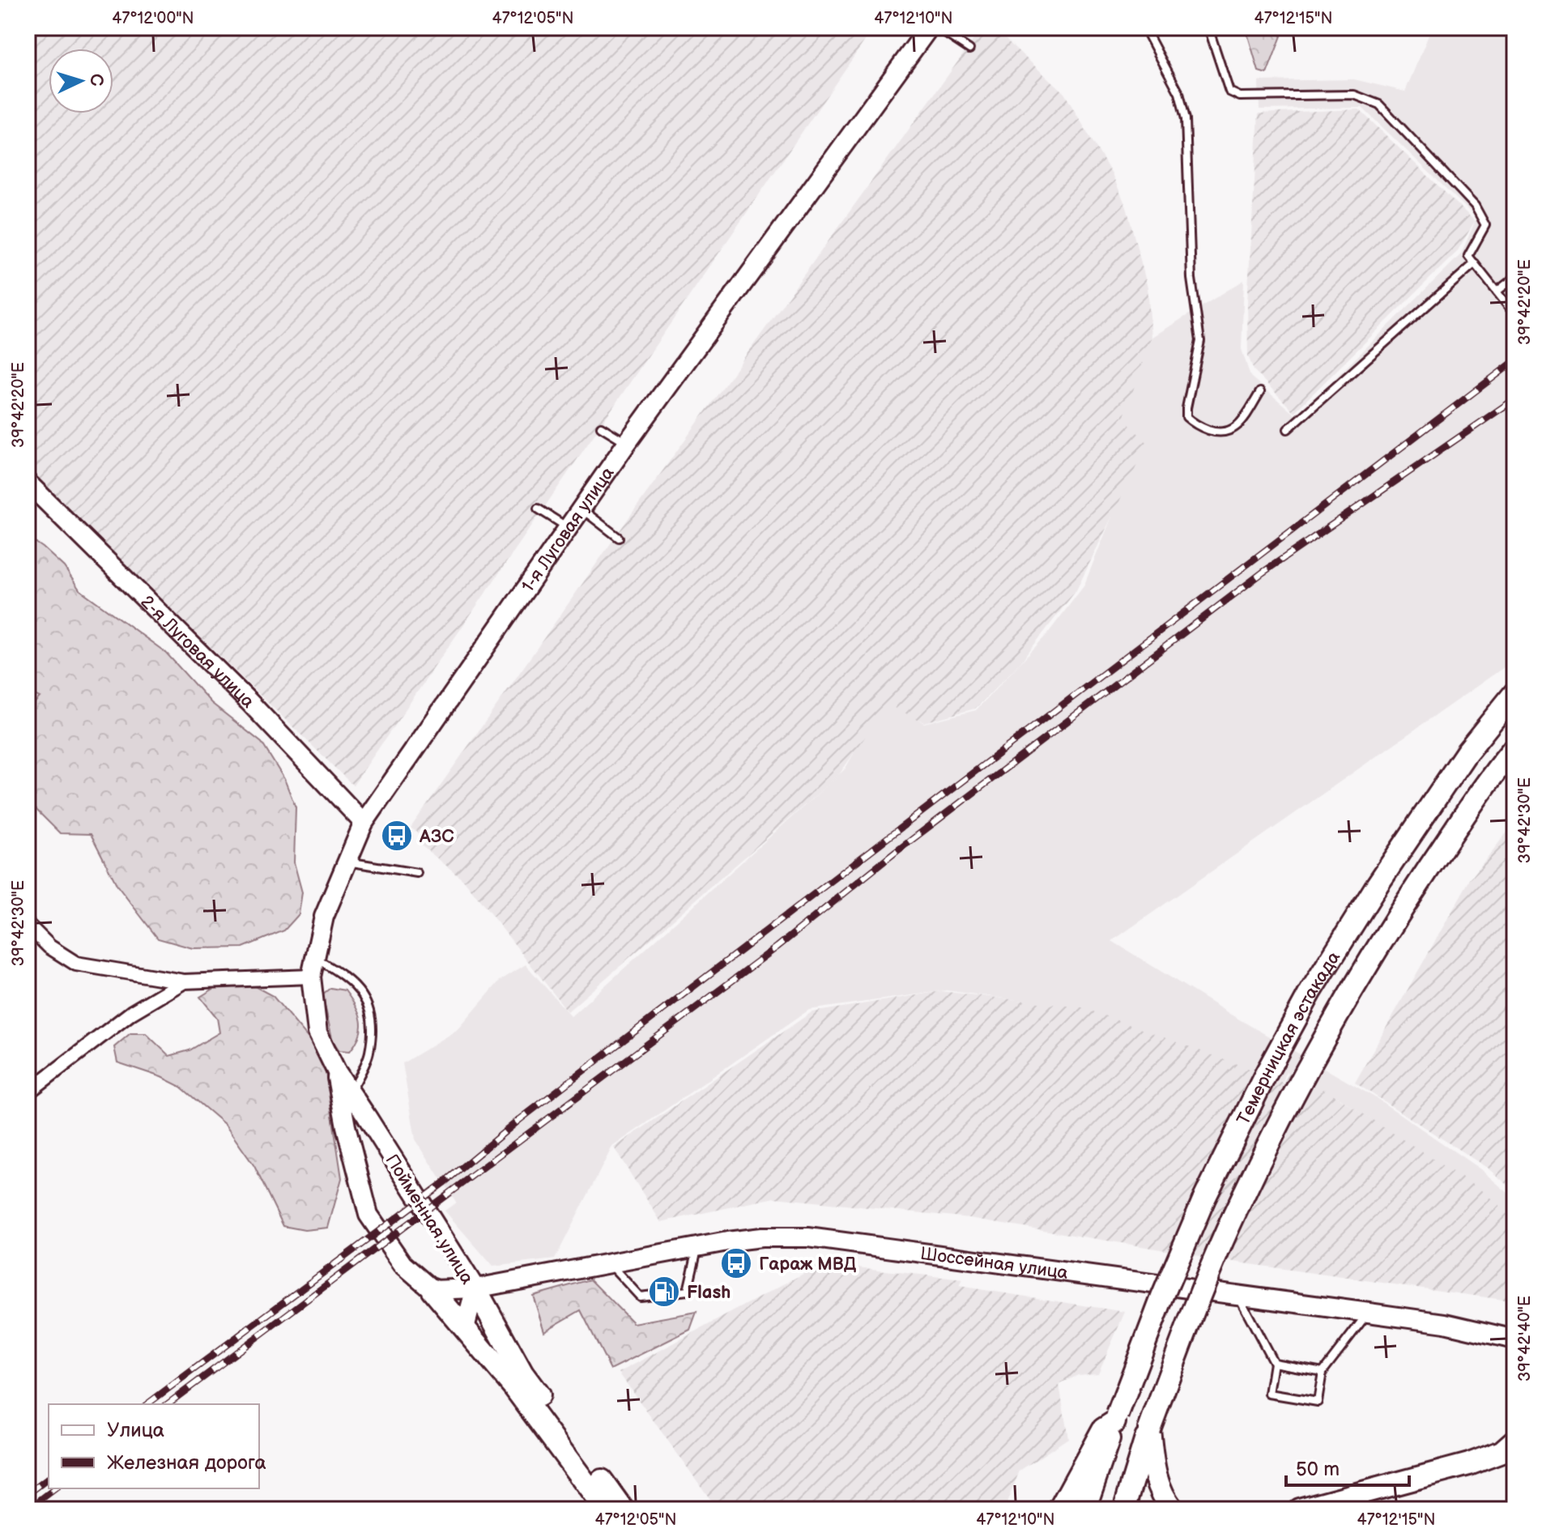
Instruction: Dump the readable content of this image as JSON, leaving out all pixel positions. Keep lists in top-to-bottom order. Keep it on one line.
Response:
{"streets":{"main road":["1-я Луговая улица","2-я Луговая улица","Темерницкая эстакада","Пойменная улица","Шоссейная улица"]},"crossings":[["1-я Луговая улица","2-я Луговая улица"],["1-я Луговая улица","Пойменная улица"],["Пойменная улица","Шоссейная улица"]],"places":{"bus stop":["АЗС","Гараж МВД"],"fuel station":["Flash"]},"legend":["Улица","Железная дорога"],"scale_bar":"50 m","north":"right","coordinates":["47°12'00\"N","47°12'05\"N","47°12'10\"N","47°12'15\"N","39°42'20\"E","39°42'30\"E","39°42'40\"E"]}
